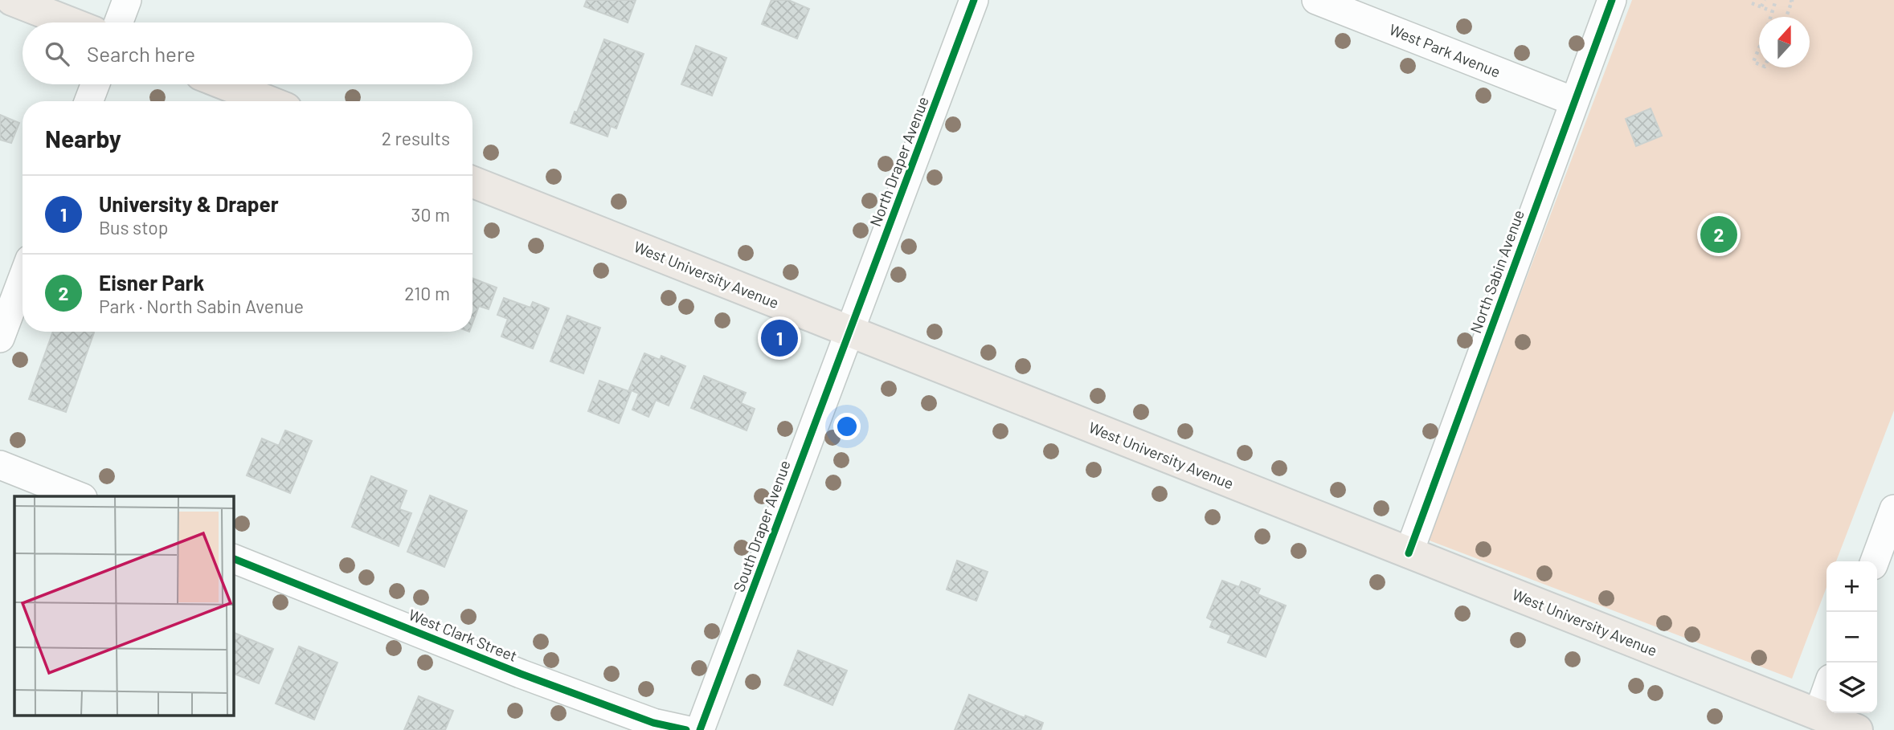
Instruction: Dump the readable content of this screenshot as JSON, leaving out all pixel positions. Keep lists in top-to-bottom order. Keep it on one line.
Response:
{"streets":{"main road":["West University Avenue"],"street":["West Park Avenue","North Draper Avenue","North Sabin Avenue","South Draper Avenue","West Clark Street"]},"crossings":[["West Park Avenue","North Sabin Avenue"],["North Draper Avenue","West University Avenue"],["North Draper Avenue","South Draper Avenue"],["North Sabin Avenue","West University Avenue"],["West University Avenue","South Draper Avenue"]],"north":"top","page":{"search":"Search here","heading":["Nearby","2 results"],"list":[{"mark":"1","name":"University & Draper","note":"Bus stop","value":"30 m"},{"mark":"2","name":"Eisner Park","note":"Park · North Sabin Avenue","value":"210 m"}],"pins":["2","1"],"map_buttons":["+","−"]}}
